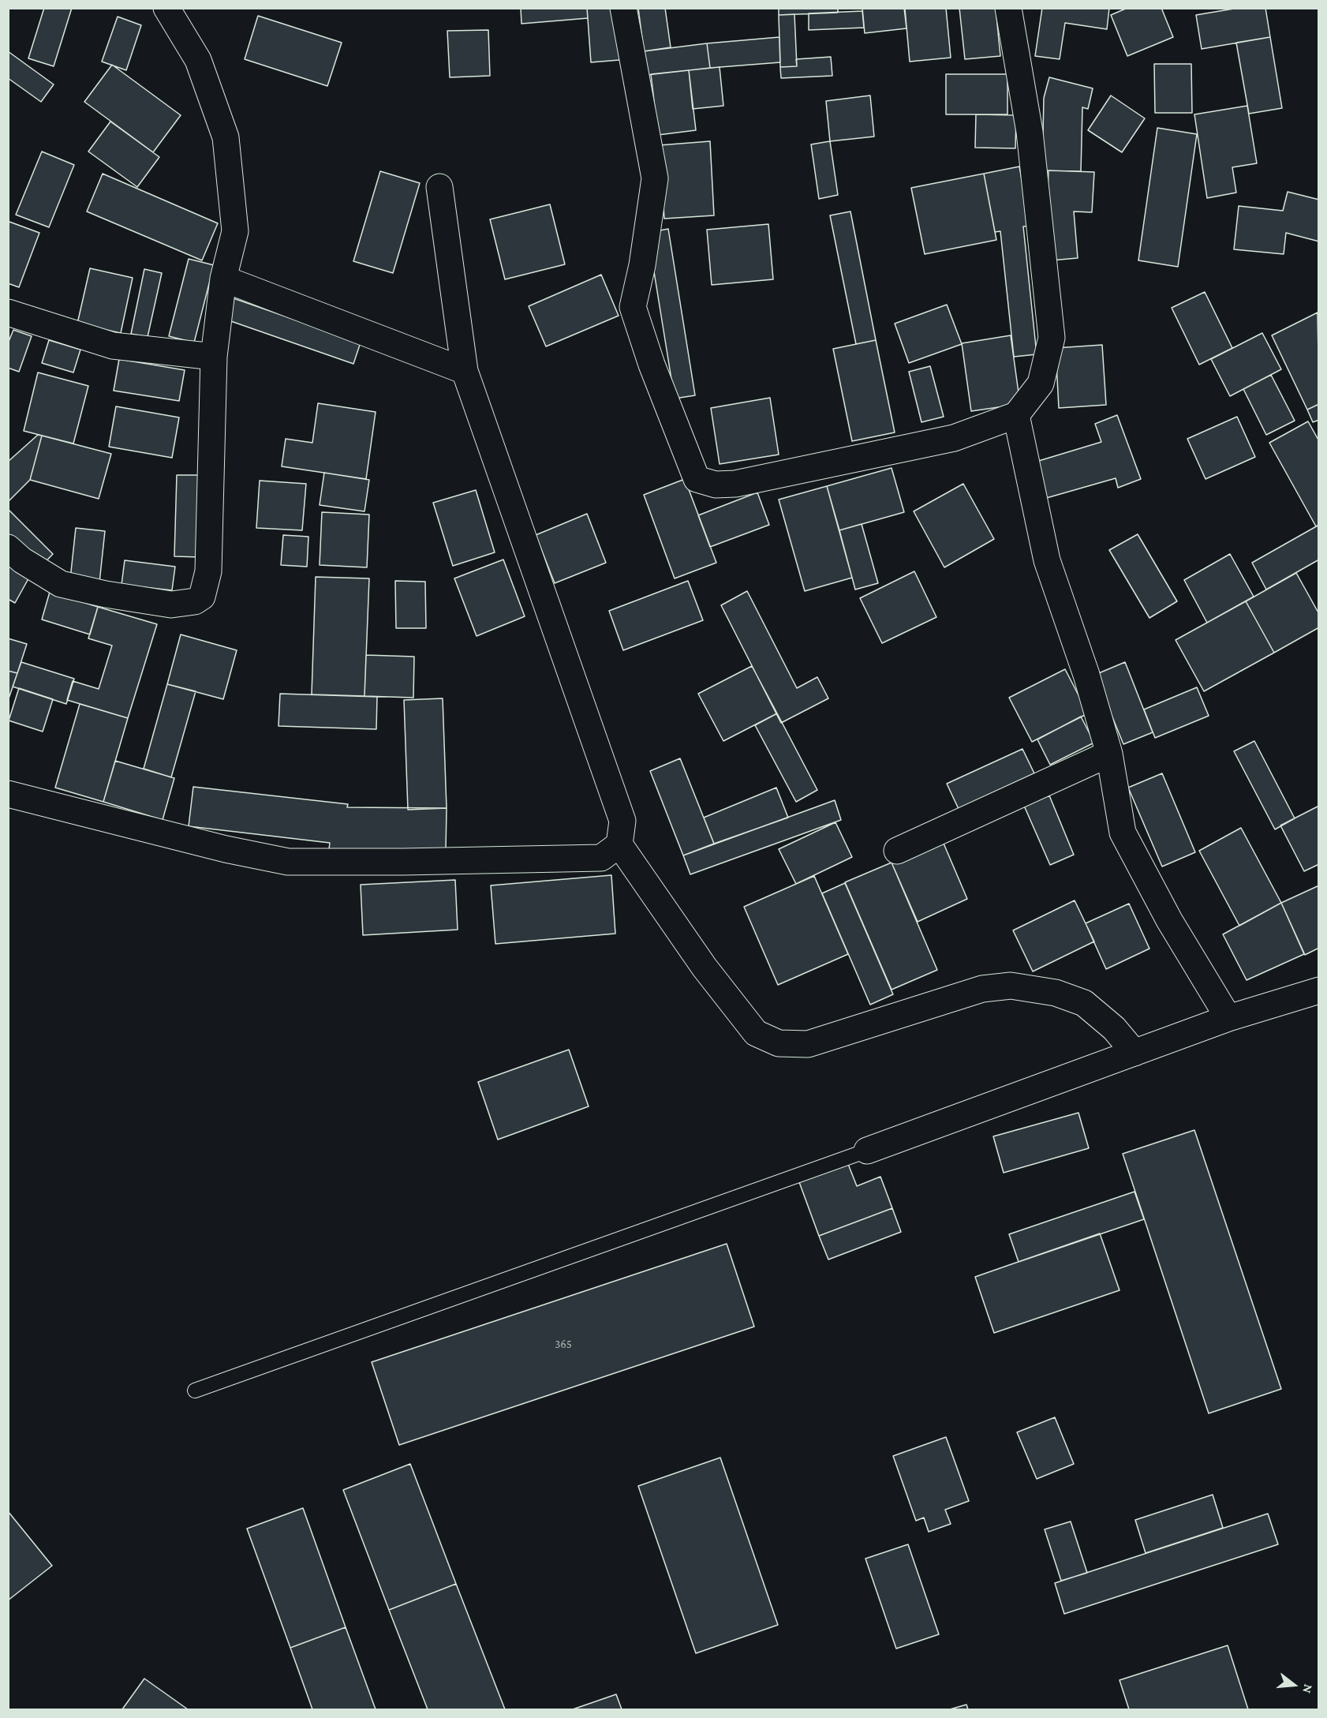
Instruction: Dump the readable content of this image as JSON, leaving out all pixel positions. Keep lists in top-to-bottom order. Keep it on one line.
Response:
{"house_numbers":["365"],"north":"right"}
